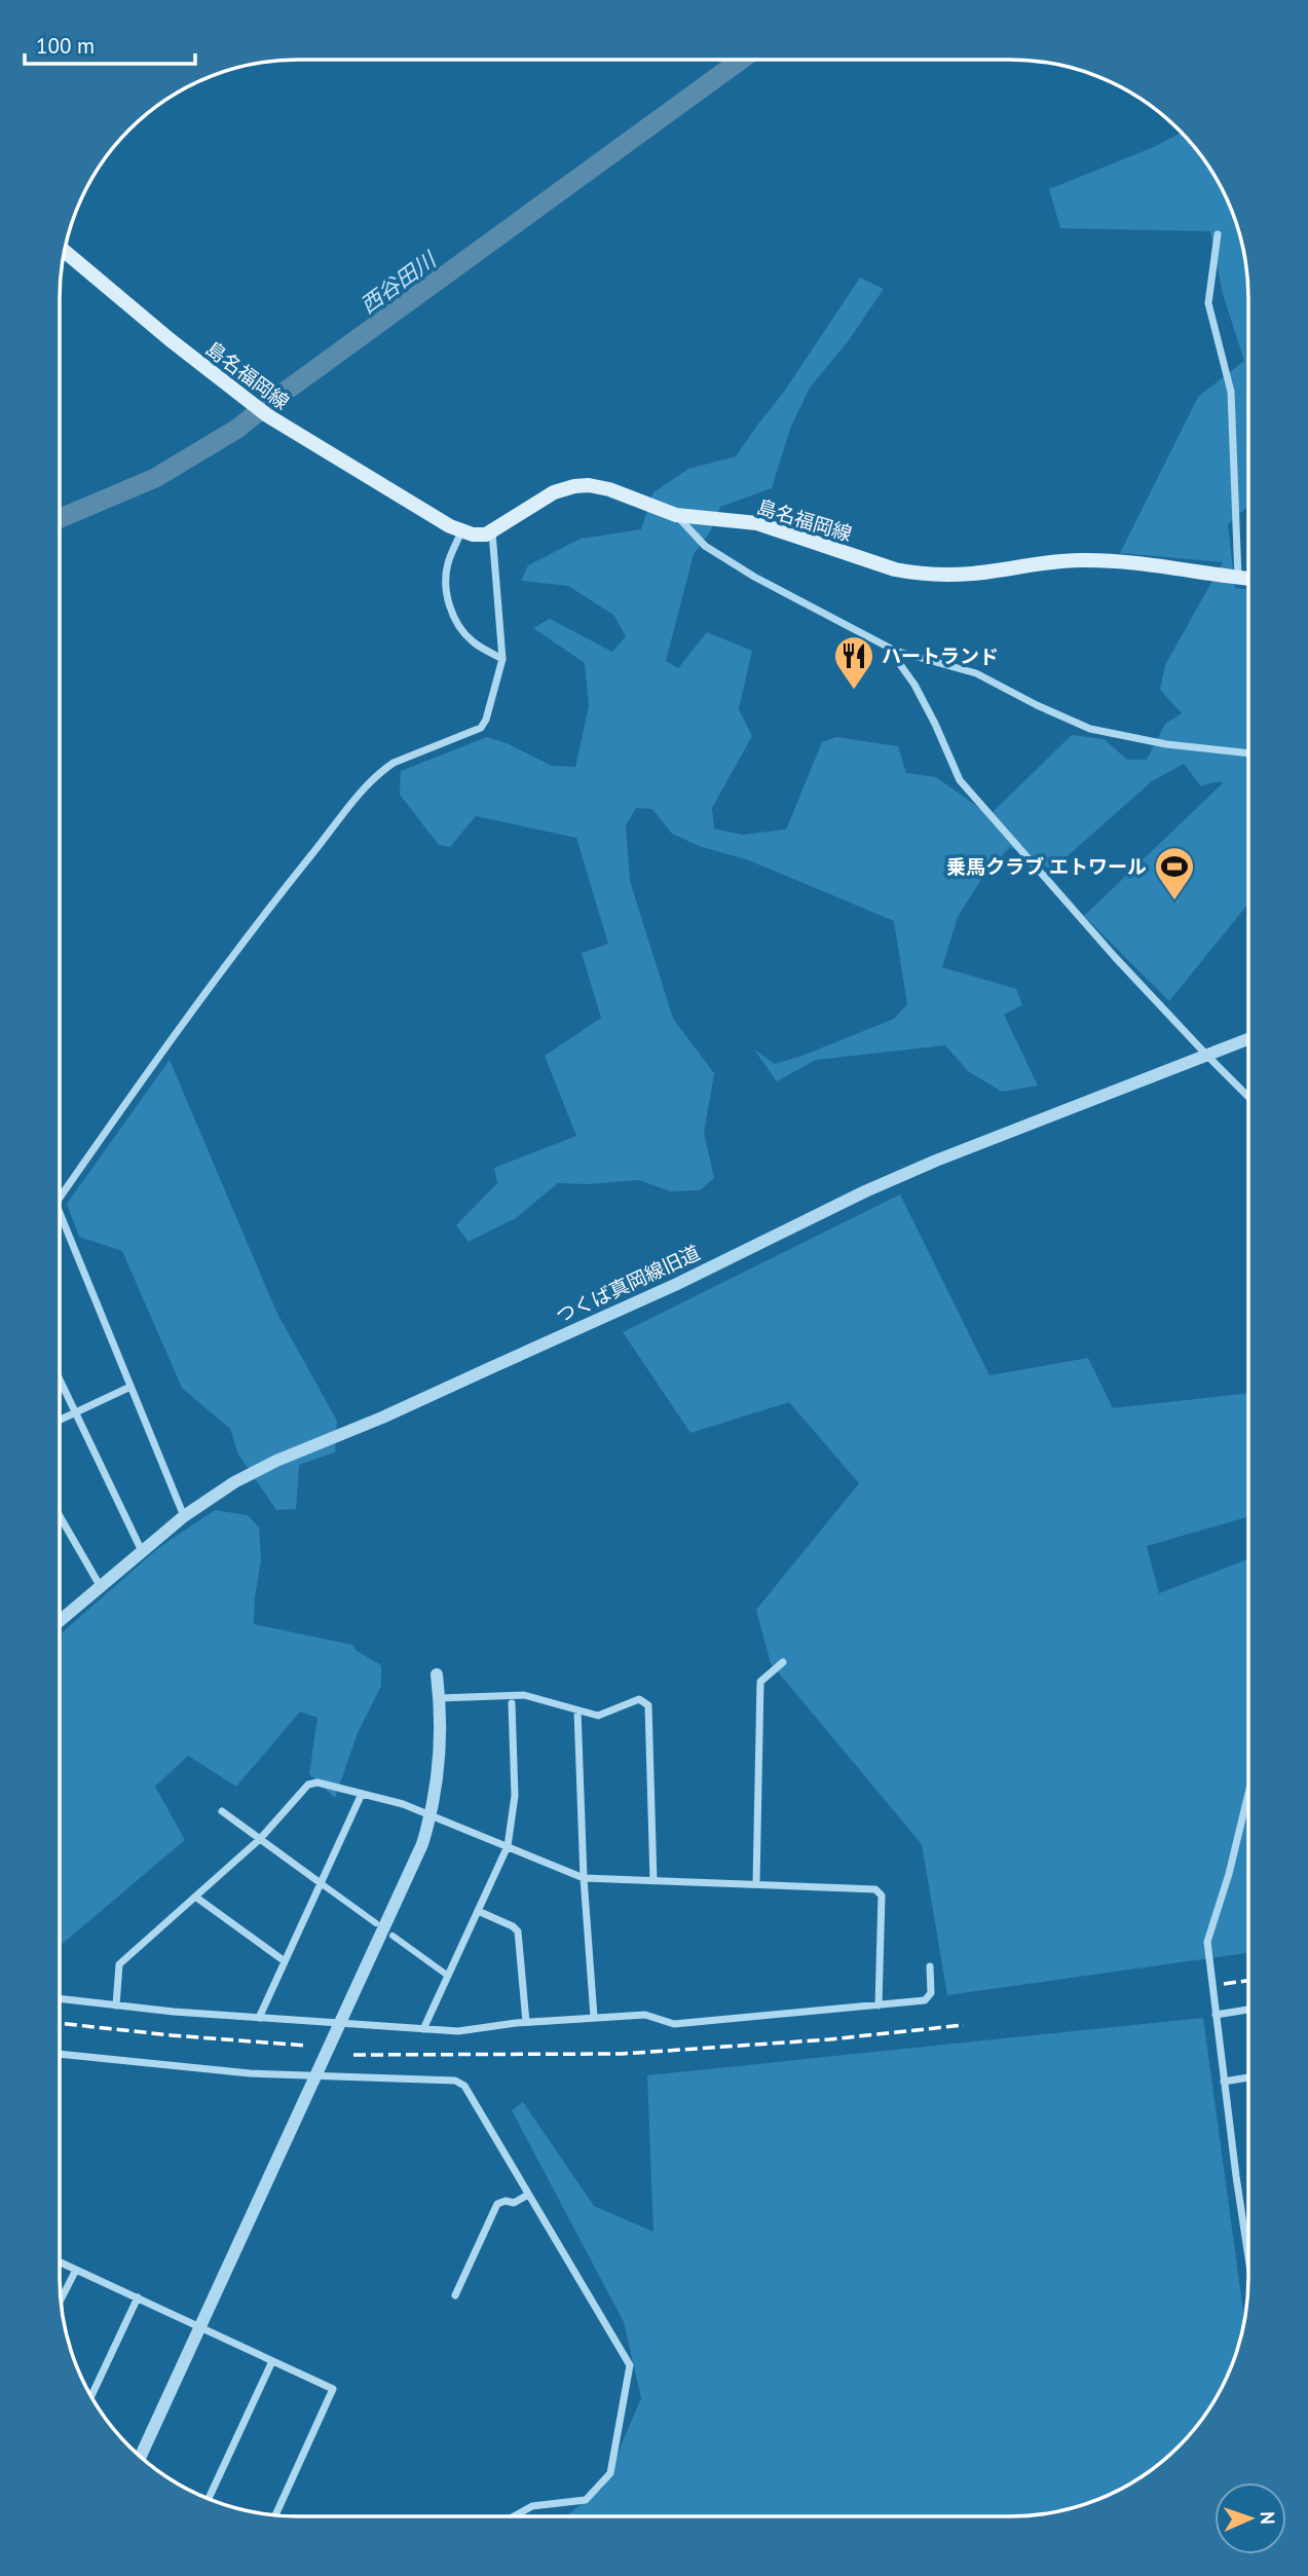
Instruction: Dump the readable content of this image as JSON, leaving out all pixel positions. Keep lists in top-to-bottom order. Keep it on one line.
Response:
{"streets":{"main road":["島名福岡線"],"street":["つくば真岡線旧道"]},"water":["西谷田川"],"places":{"restaurant":["ハートランド"],"sports":["乗馬クラブ エトワール"]},"scale_bar":"100 m","north":"right"}
